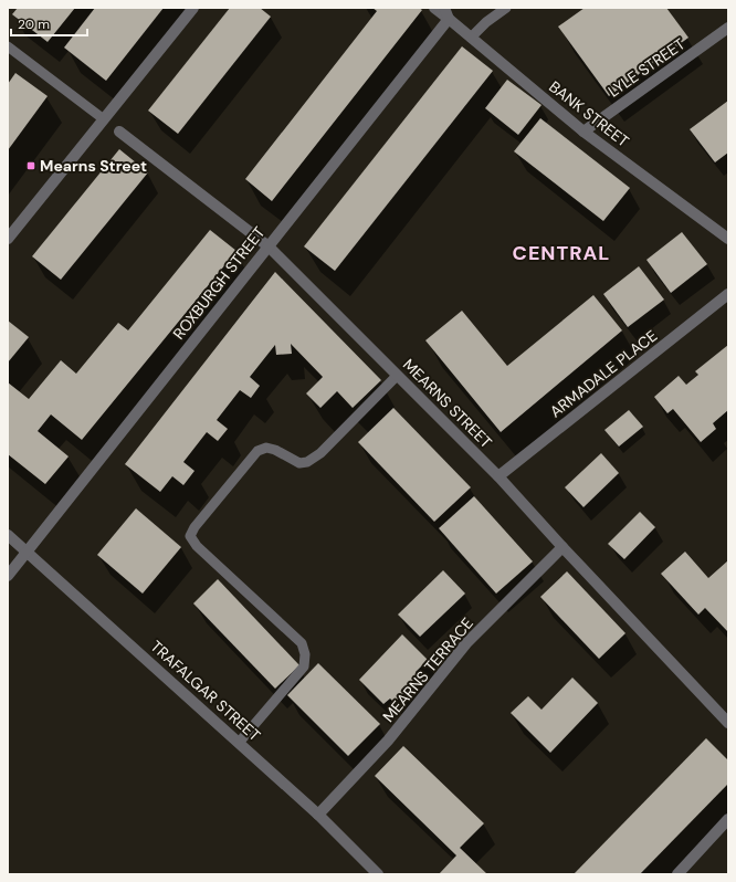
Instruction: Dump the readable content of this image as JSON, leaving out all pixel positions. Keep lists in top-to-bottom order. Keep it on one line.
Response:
{"streets":{"street":["LYLE STREET","BANK STREET","ROXBURGH STREET","ARMADALE PLACE","MEARNS STREET","MEARNS TERRACE","TRAFALGAR STREET"]},"crossings":[["LYLE STREET","BANK STREET"],["BANK STREET","ROXBURGH STREET"],["ROXBURGH STREET","MEARNS STREET"],["ROXBURGH STREET","TRAFALGAR STREET"],["ARMADALE PLACE","MEARNS STREET"],["MEARNS STREET","MEARNS TERRACE"],["MEARNS TERRACE","TRAFALGAR STREET"]],"districts":["CENTRAL"],"places":{"transit":["Mearns Street"]},"scale_bar":"20 m"}
